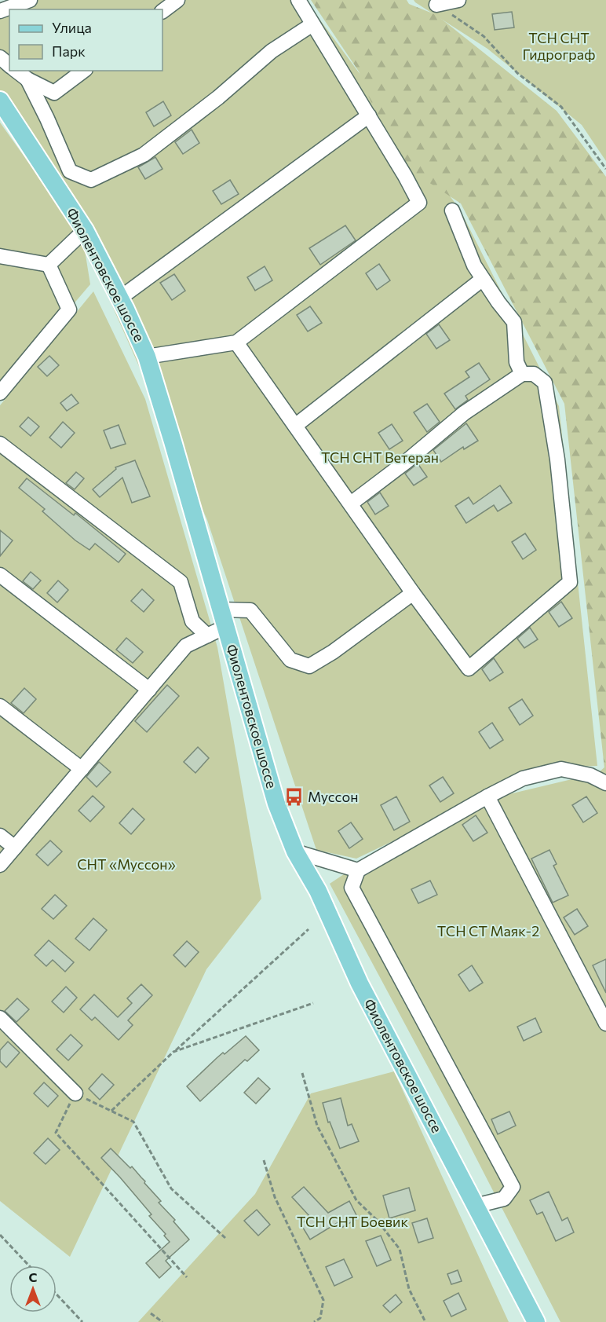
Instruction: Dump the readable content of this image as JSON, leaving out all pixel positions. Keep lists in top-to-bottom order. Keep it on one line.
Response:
{"streets":{"main road":["Фиолентовское шоссе"]},"parks":["ТСН СНТ Гидрограф","ТСН СНТ Ветеран","СНТ «Муссон»","ТСН СТ Маяк-2","ТСН СНТ Боевик"],"places":{"bus stop":["Муссон"]},"legend":["Улица","Парк"],"north":"top"}
